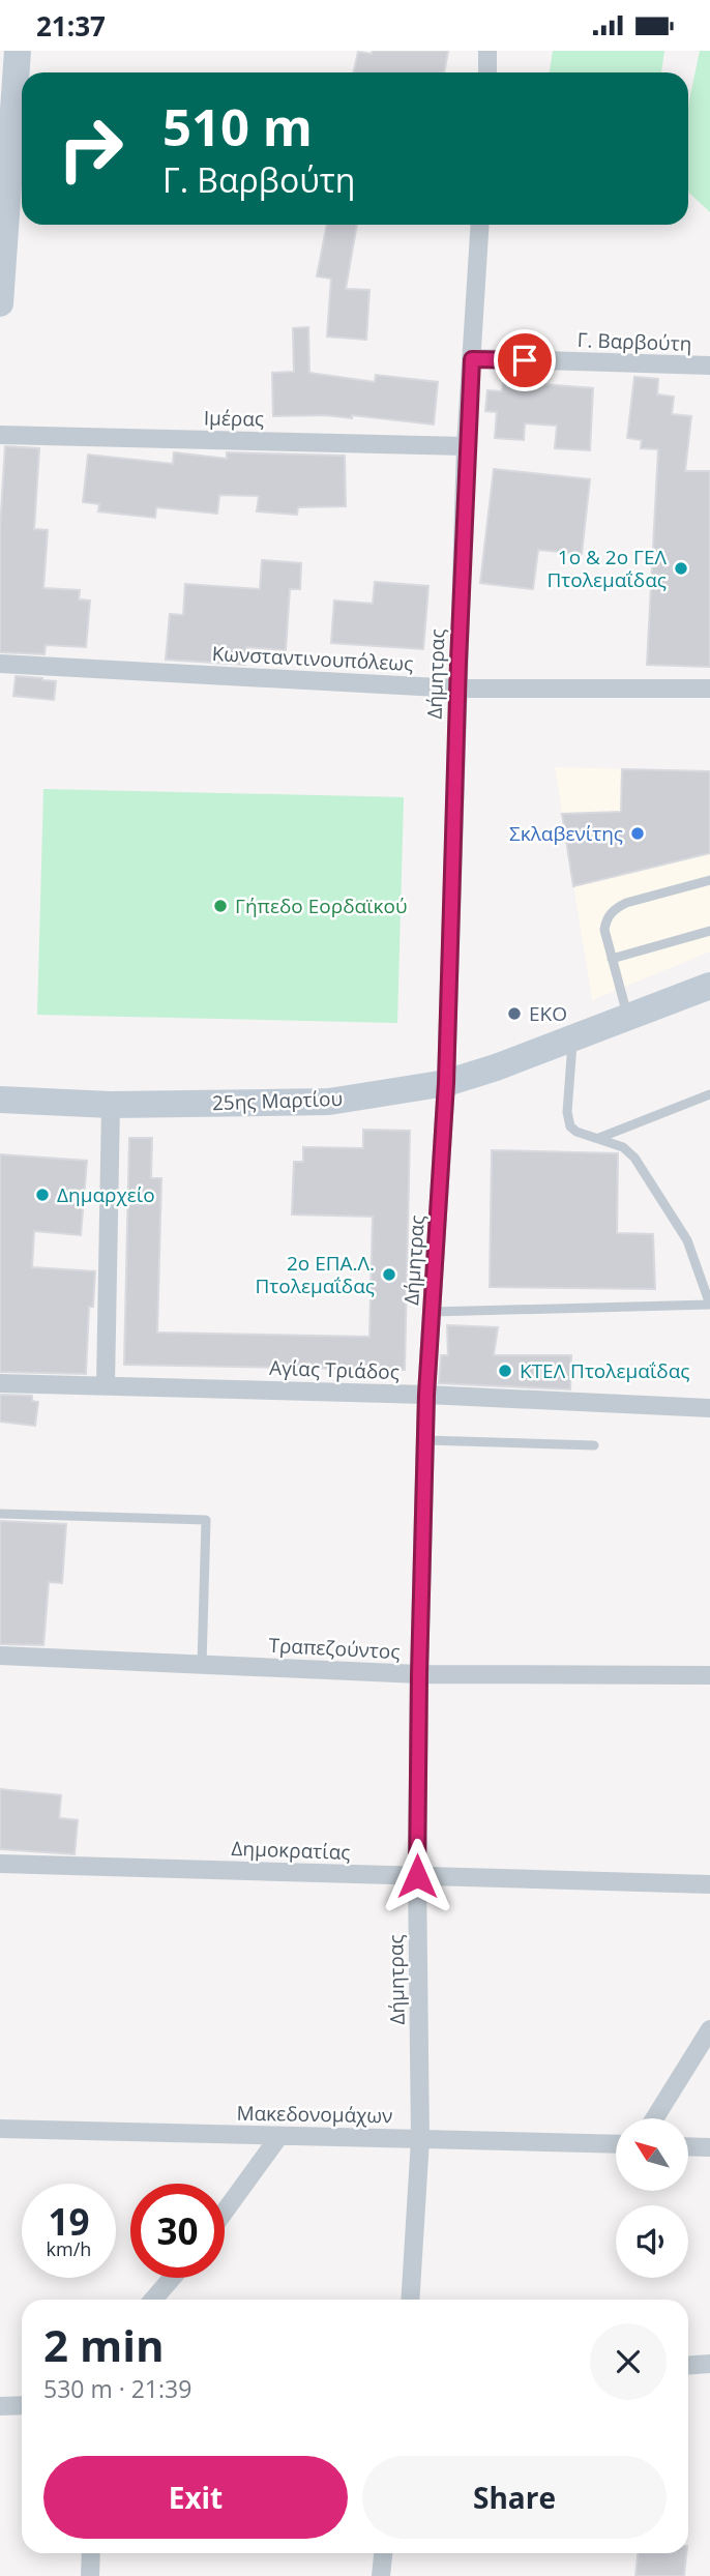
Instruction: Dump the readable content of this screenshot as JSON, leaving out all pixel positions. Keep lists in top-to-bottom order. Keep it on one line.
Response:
{"streets":{"main road":["25ης Μαρτίου"],"street":["Γ. Βαρβούτη","Ιμέρας","Κωνσταντινουπόλεως","Δήμητρας","Αγίας Τριάδος","Τραπεζούντος","Δημοκρατίας","Μακεδονομάχων"]},"crossings":[["Γ. Βαρβούτη","Δήμητρας"],["Ιμέρας","Δήμητρας"],["Κωνσταντινουπόλεως","Δήμητρας"],["Δήμητρας","25ης Μαρτίου"],["Δήμητρας","Αγίας Τριάδος"],["Δήμητρας","Τραπεζούντος"],["Δήμητρας","Δημοκρατίας"],["Δήμητρας","Μακεδονομάχων"]],"places":["1ο & 2ο ΓΕΛ Πτολεμαΐδας","Σκλαβενίτης","Γήπεδο Εορδαϊκού","EKO","Δημαρχείο","2ο ΕΠΑ.Λ. Πτολεμαΐδας","ΚΤΕΛ Πτολεμαΐδας"],"north":"top left","page":{"status":"21:37","turn":["510 m","Γ. Βαρβούτη"],"speed":"19 km/h","limit":"30","heading":["2 min","530 m · 21:39"],"buttons":["Exit","Share"]}}
